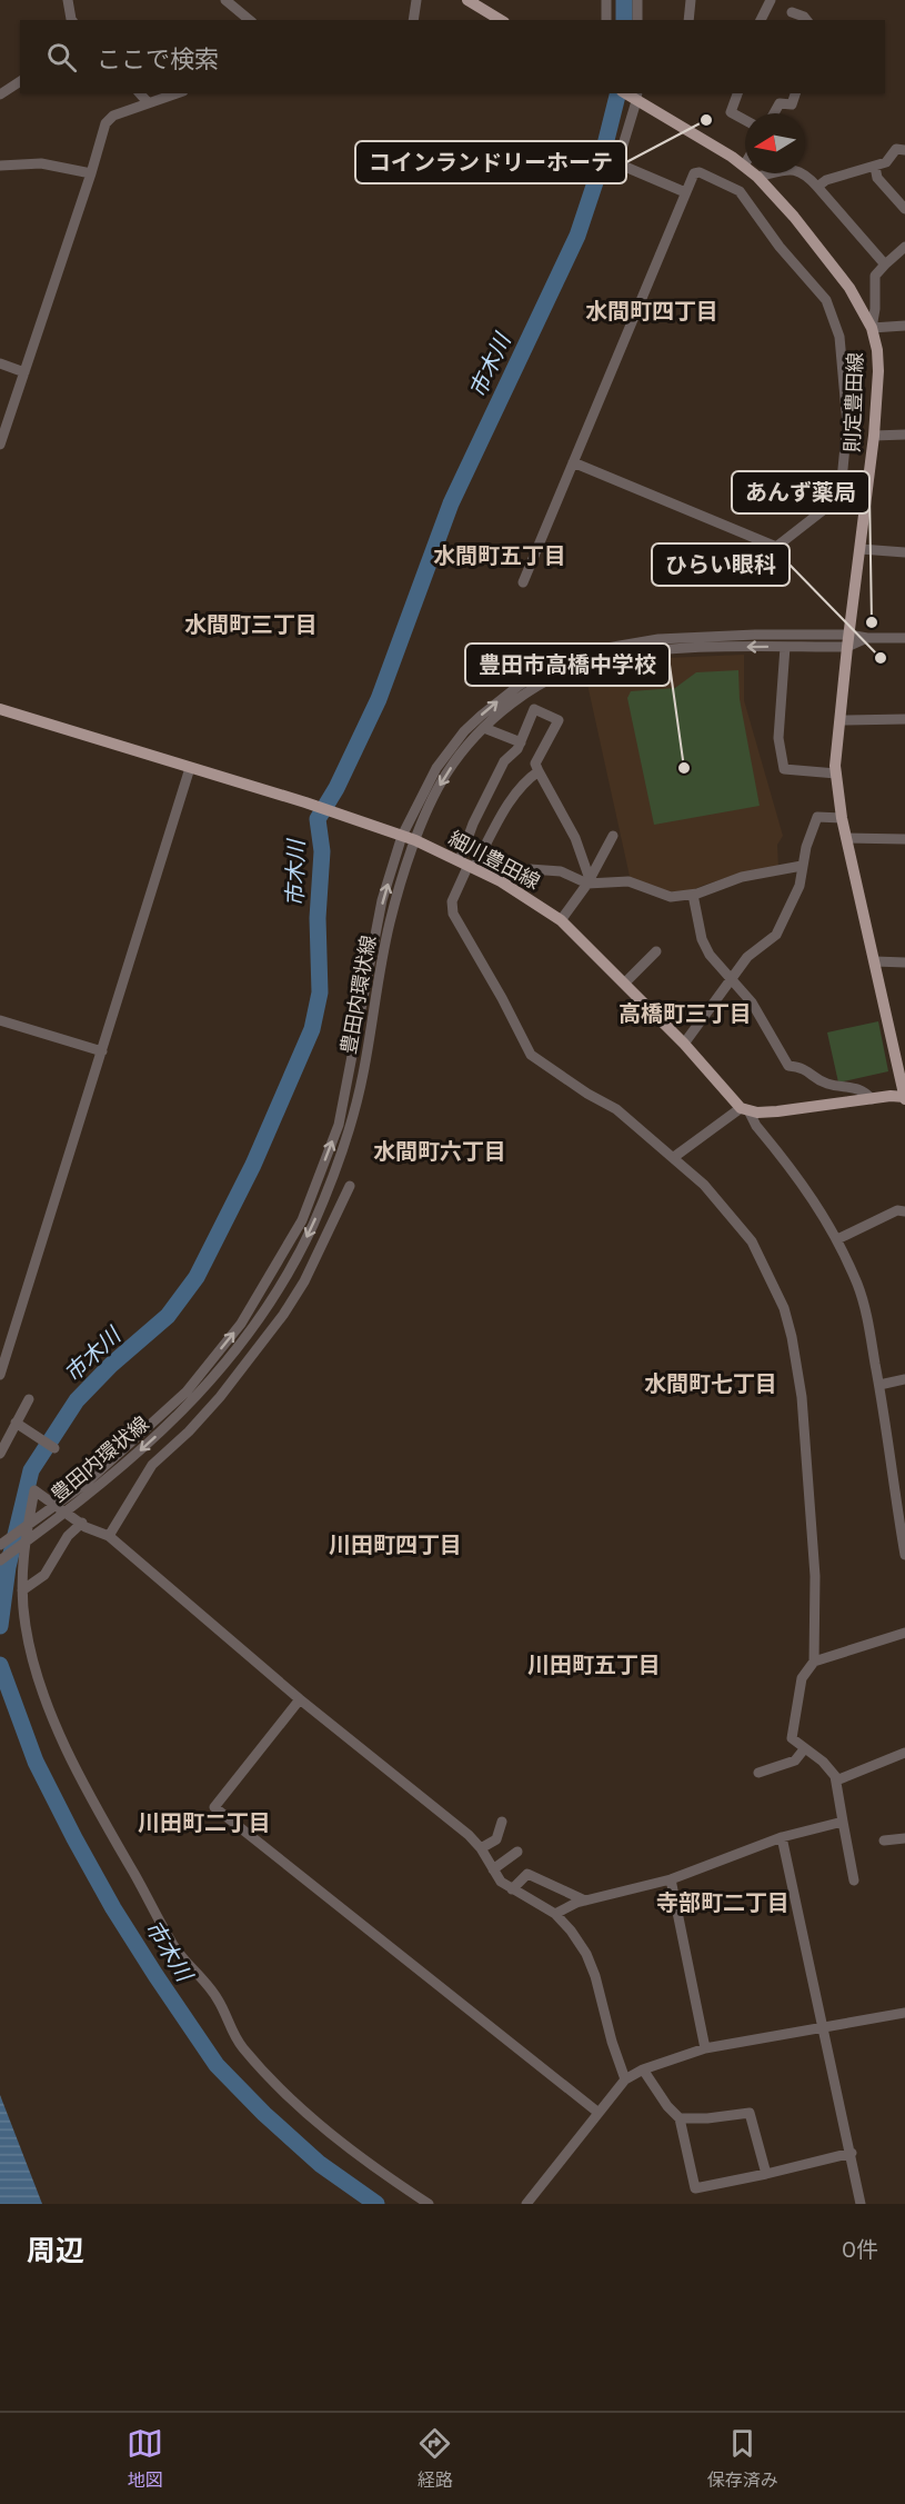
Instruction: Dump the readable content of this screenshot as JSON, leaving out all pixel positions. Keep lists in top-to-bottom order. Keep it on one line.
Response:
{"streets":{"main road":["則定豊田線","細川豊田線"],"street":["豊田内環状線"]},"crossings":[["則定豊田線","豊田内環状線"],["細川豊田線","豊田内環状線"]],"districts":["水間町四丁目","水間町五丁目","水間町三丁目","高橋町三丁目","水間町六丁目","水間町七丁目","川田町四丁目","川田町五丁目","川田町二丁目","寺部町二丁目"],"water":["市木川"],"places":["コインランドリーホーテ","あんず薬局","ひらい眼科","豊田市高橋中学校"],"north":"left","page":{"search":"ここで検索","heading":["周辺","0件"],"nav":["地図","経路","保存済み"]}}
